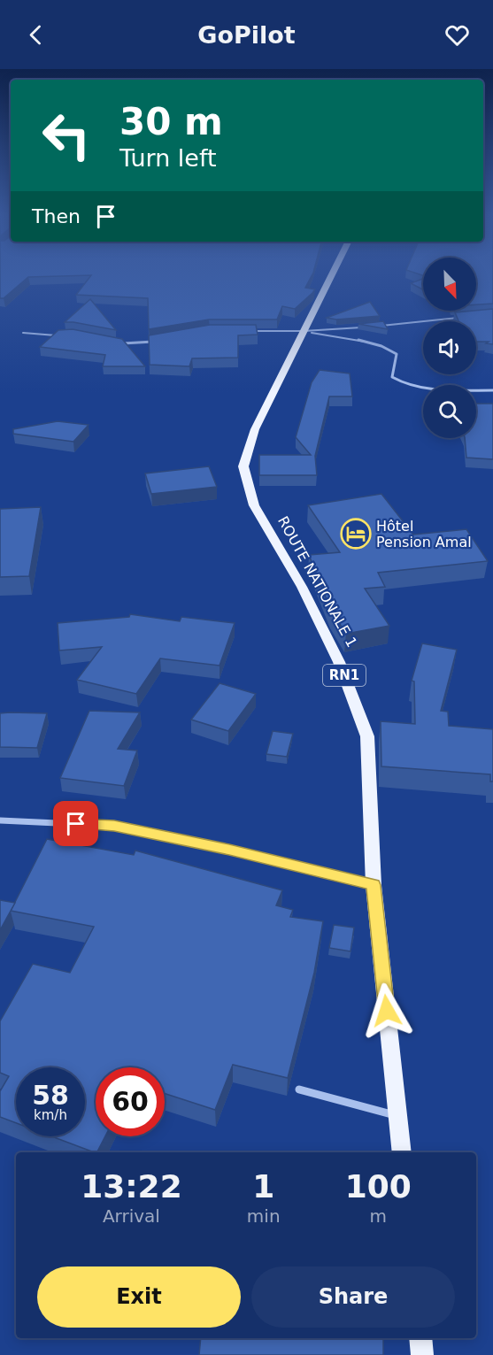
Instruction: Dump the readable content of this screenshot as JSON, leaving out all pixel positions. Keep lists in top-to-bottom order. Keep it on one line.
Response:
{"streets":{"main road":["ROUTE NATIONALE 1","RN1"]},"places":{"hotel":["Hôtel Pension Amal"]},"north":"bottom right","page":{"header":"GoPilot","turn":["30 m","Turn left"],"then":"Then","speed":"58 km/h","limit":"60","eta":["13:22","Arrival","1","min","100","m"],"buttons":["Exit","Share"]}}
